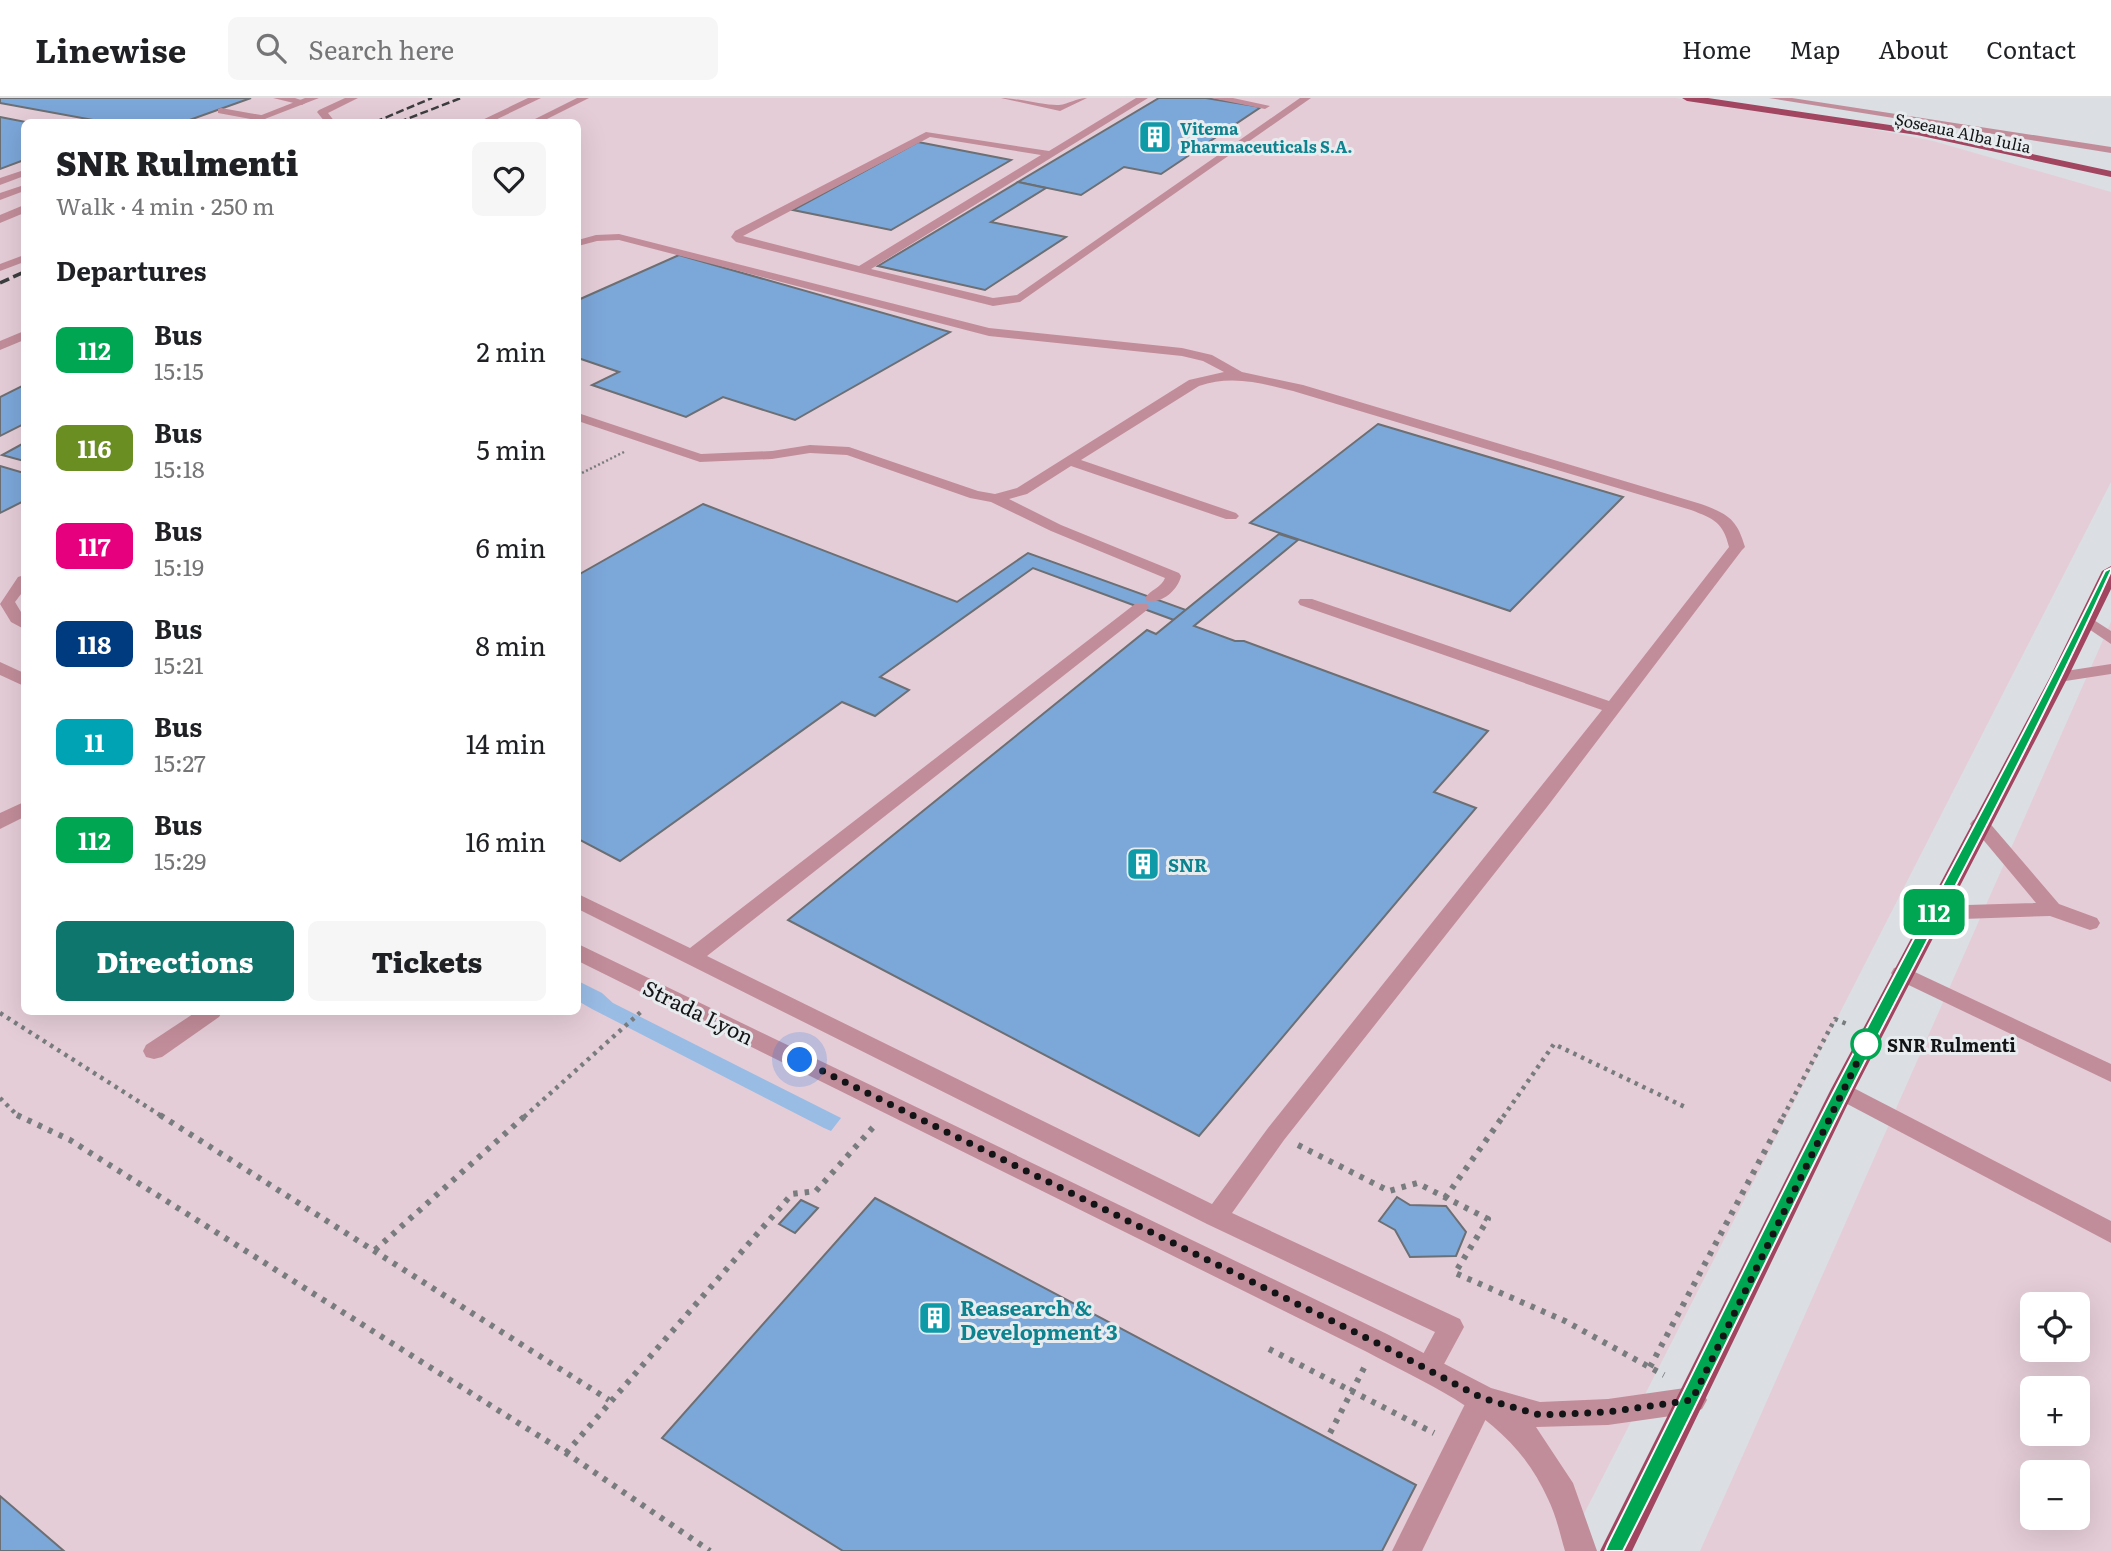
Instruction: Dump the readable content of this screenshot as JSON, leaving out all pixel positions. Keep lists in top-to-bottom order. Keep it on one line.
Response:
{"streets":{"main road":["Șoseaua Alba Iulia"],"street":["Strada Lyon"]},"places":{"building":["Vitema Pharmaceuticals S.A.","SNR","Reasearch & Development 3"],"other":["SNR Rulmenti"]},"lines":["bus line 112"],"page":{"header":"Linewise","search":"Search here","nav":["Home","Map","About","Contact"],"on_map":"112","heading":[["SNR Rulmenti","Walk · 4 min · 250 m"],"Departures"],"list":[{"mark":"112","name":"Bus","note":"15:15","value":"2 min"},{"mark":"116","name":"Bus","note":"15:18","value":"5 min"},{"mark":"117","name":"Bus","note":"15:19","value":"6 min"},{"mark":"118","name":"Bus","note":"15:21","value":"8 min"},{"mark":"11","name":"Bus","note":"15:27","value":"14 min"},{"mark":"112","name":"Bus","note":"15:29","value":"16 min"}],"buttons":["Directions","Tickets"],"map_buttons":["+","−"]}}
